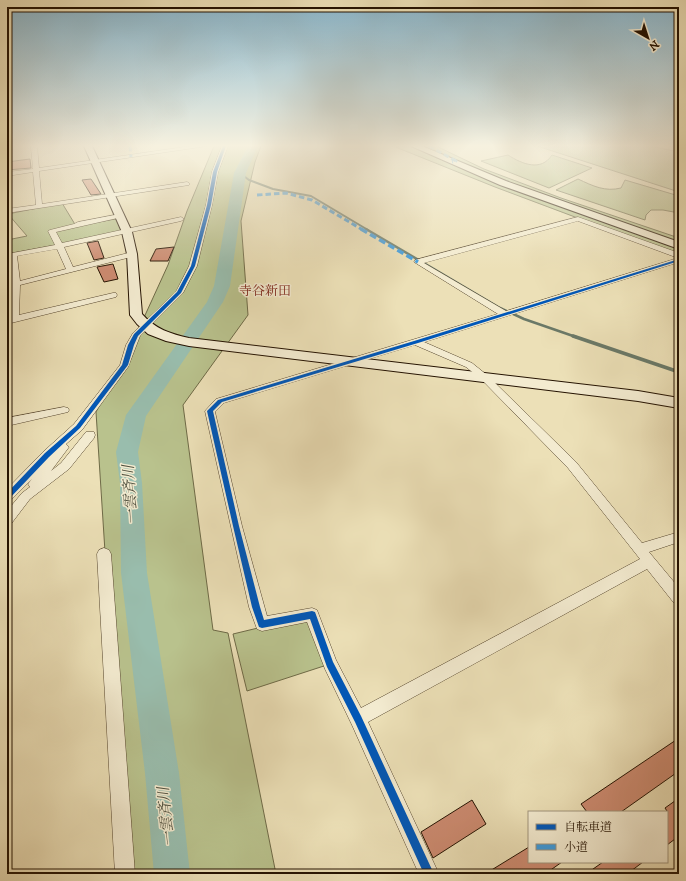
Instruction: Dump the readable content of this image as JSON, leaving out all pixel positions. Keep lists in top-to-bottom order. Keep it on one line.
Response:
{"districts":["寺谷新田"],"water":["一雲斉川"],"legend":["自転車道","小道"],"north":"bottom right"}
